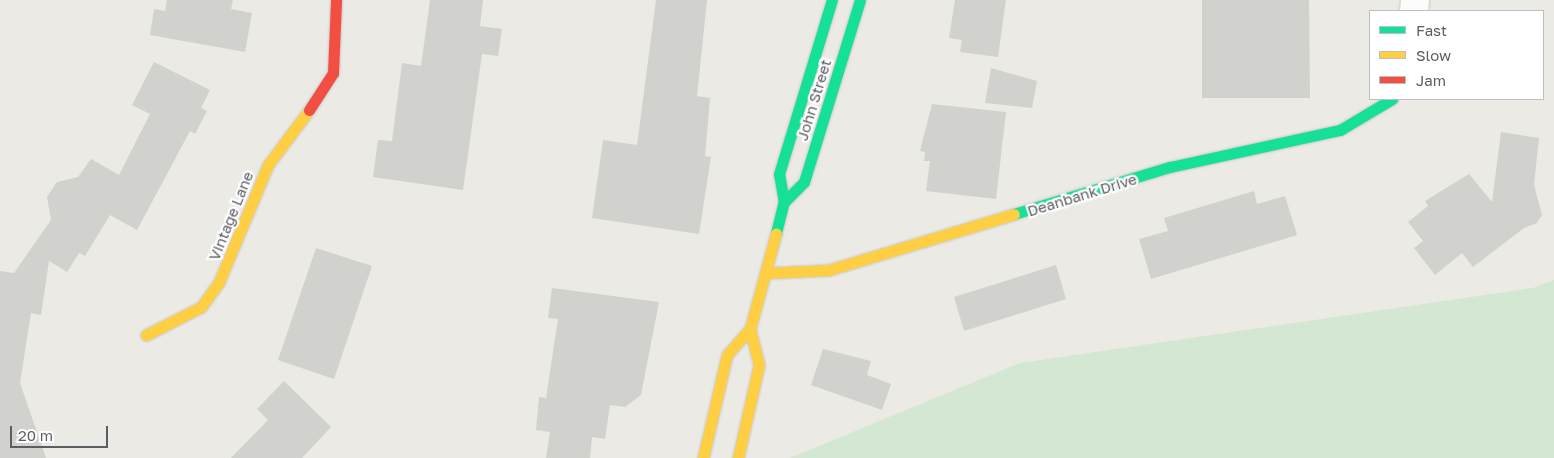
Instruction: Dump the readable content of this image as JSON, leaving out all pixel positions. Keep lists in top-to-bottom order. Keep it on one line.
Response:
{"streets":{"street":["John Street","Deanbank Drive","Vintage Lane"]},"crossings":[["John Street","Deanbank Drive"]],"legend":["Fast","Slow","Jam"],"scale_bar":"20 m"}
